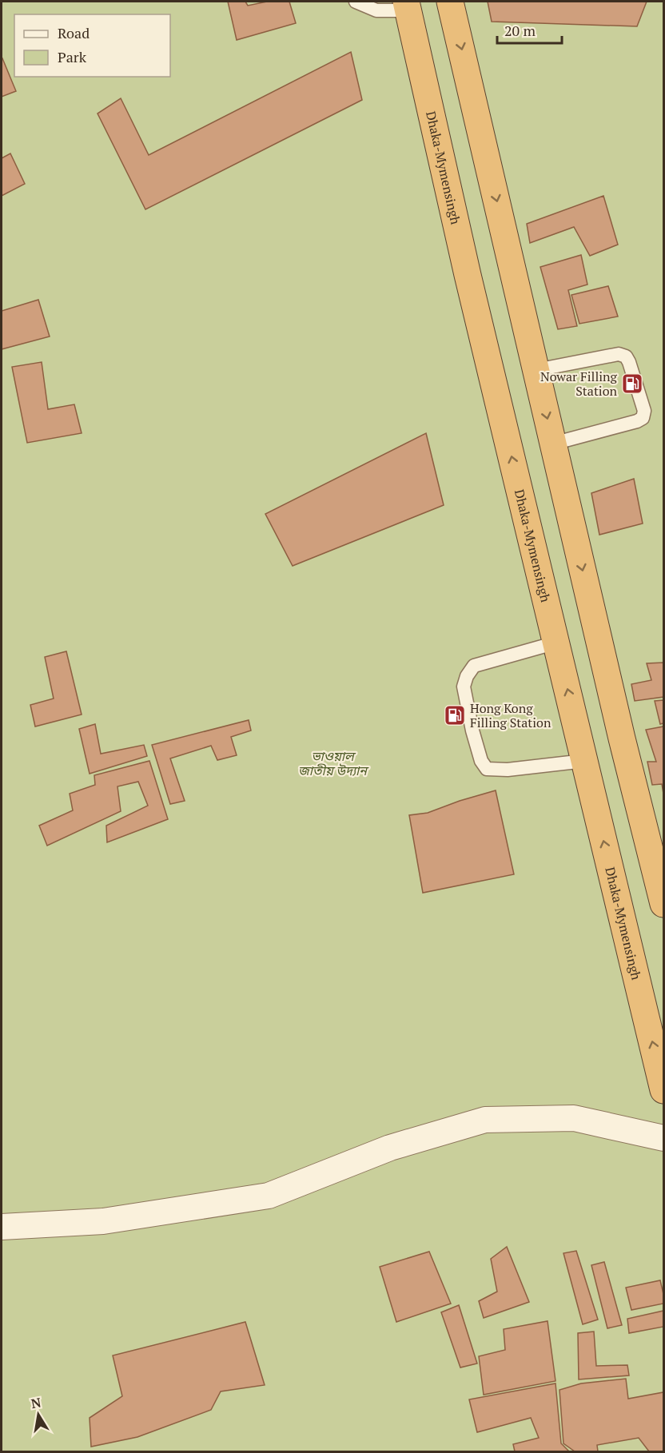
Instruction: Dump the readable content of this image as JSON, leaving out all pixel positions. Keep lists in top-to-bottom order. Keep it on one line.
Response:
{"streets":{"highway":["Dhaka-Mymensingh"]},"parks":["ভাওয়াল জাতীয় উদ্যান"],"places":{"fuel station":["Nowar Filling Station","Hong Kong Filling Station"]},"legend":["Road","Park"],"scale_bar":"20 m","north":"top"}
